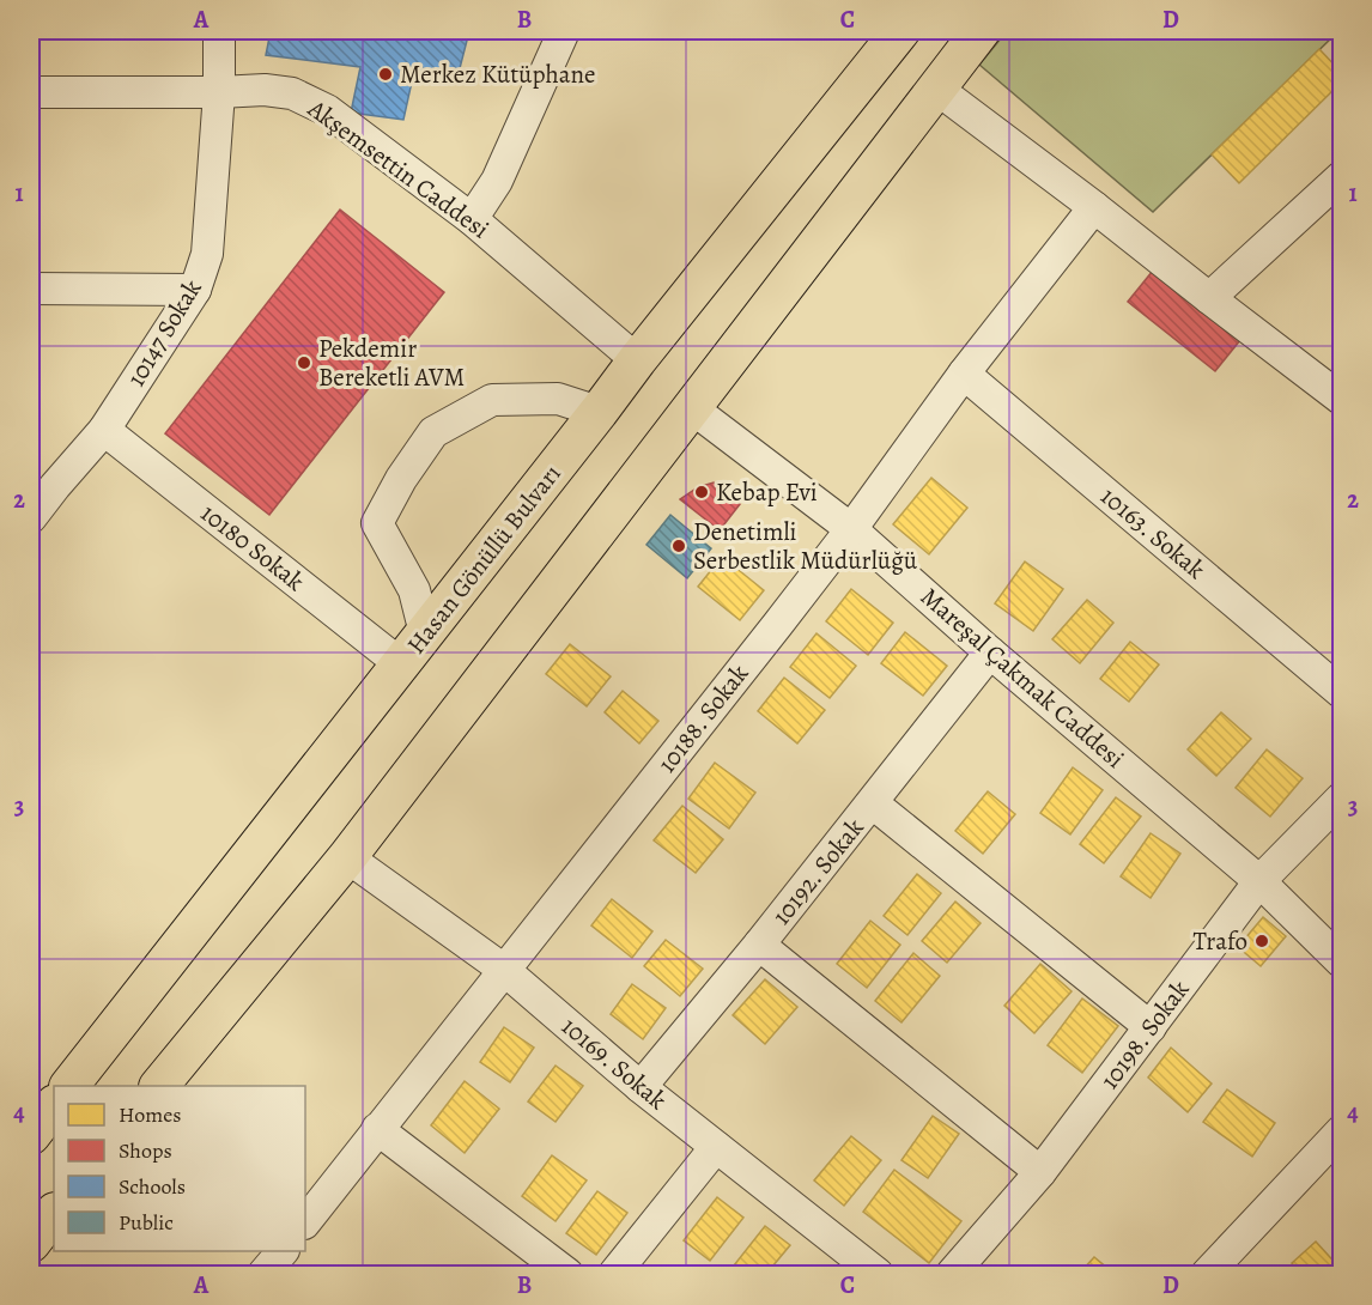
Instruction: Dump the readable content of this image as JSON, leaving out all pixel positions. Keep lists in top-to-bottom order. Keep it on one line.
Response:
{"streets":{"main road":["Hasan Gönüllü Bulvarı"],"street":["Akşemsettin Caddesi","10147 Sokak","10163. Sokak","10180 Sokak","Mareşal Çakmak Caddesi","10188. Sokak","10192. Sokak","10198. Sokak","10169. Sokak"]},"crossings":[["Akşemsettin Caddesi","10147 Sokak"],["Akşemsettin Caddesi","Hasan Gönüllü Bulvarı"],["10147 Sokak","10180 Sokak"],["10163. Sokak","10188. Sokak"],["10180 Sokak","Hasan Gönüllü Bulvarı"],["Mareşal Çakmak Caddesi","10188. Sokak"],["Mareşal Çakmak Caddesi","10192. Sokak"],["Mareşal Çakmak Caddesi","10198. Sokak"],["10188. Sokak","10169. Sokak"],["10192. Sokak","10169. Sokak"]],"places":["Merkez Kütüphane","Pekdemir Bereketli AVM","Kebap Evi","Denetimli Serbestlik Müdürlüğü","Trafo"],"legend":["Homes","Shops","Schools","Public"],"grid":{"columns":["A","B","C","D"],"rows":["1","2","3","4"]}}
